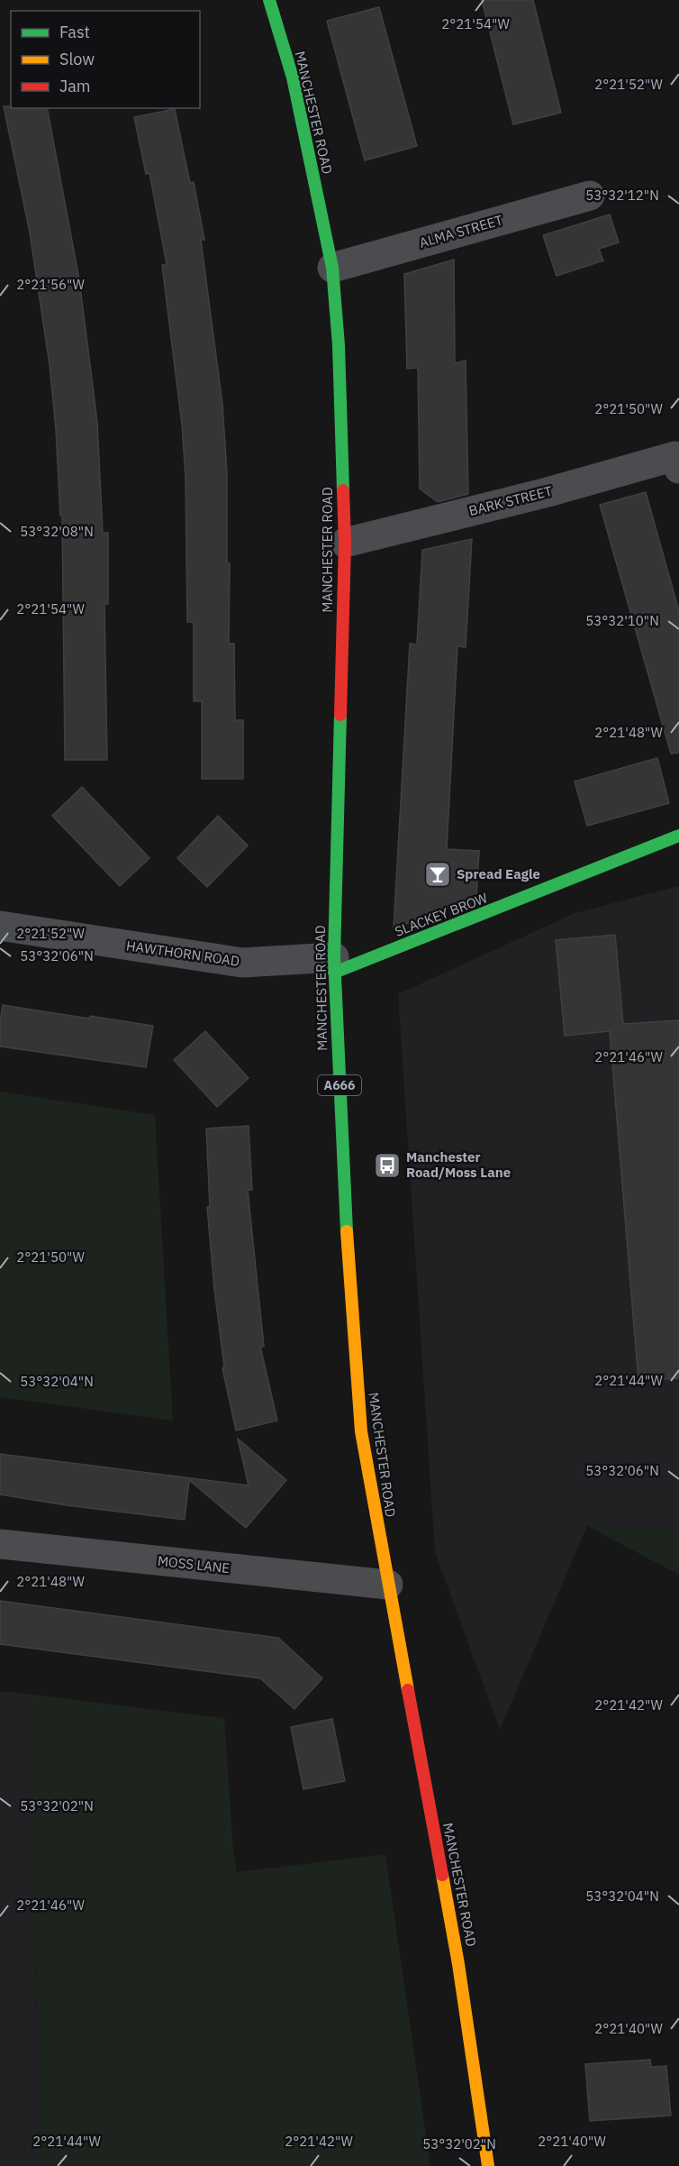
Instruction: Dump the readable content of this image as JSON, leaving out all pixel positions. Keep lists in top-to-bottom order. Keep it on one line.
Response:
{"streets":{"main road":["MANCHESTER ROAD","SLACKEY BROW","A666"],"street":["ALMA STREET","BARK STREET","HAWTHORN ROAD","MOSS LANE"]},"crossings":[["MANCHESTER ROAD","ALMA STREET"],["MANCHESTER ROAD","BARK STREET"],["MANCHESTER ROAD","SLACKEY BROW"],["MANCHESTER ROAD","HAWTHORN ROAD"],["MANCHESTER ROAD","MOSS LANE"],["SLACKEY BROW","HAWTHORN ROAD"]],"places":{"bar":["Spread Eagle"],"bus stop":["Manchester Road/Moss Lane"]},"legend":["Fast","Slow","Jam"],"coordinates":["2°21'54\"W","2°21'52\"W","53°32'12\"N","2°21'56\"W","2°21'50\"W","53°32'08\"N","53°32'10\"N","2°21'48\"W","53°32'06\"N","2°21'46\"W","2°21'44\"W","53°32'04\"N","2°21'42\"W","53°32'02\"N","2°21'40\"W"]}
